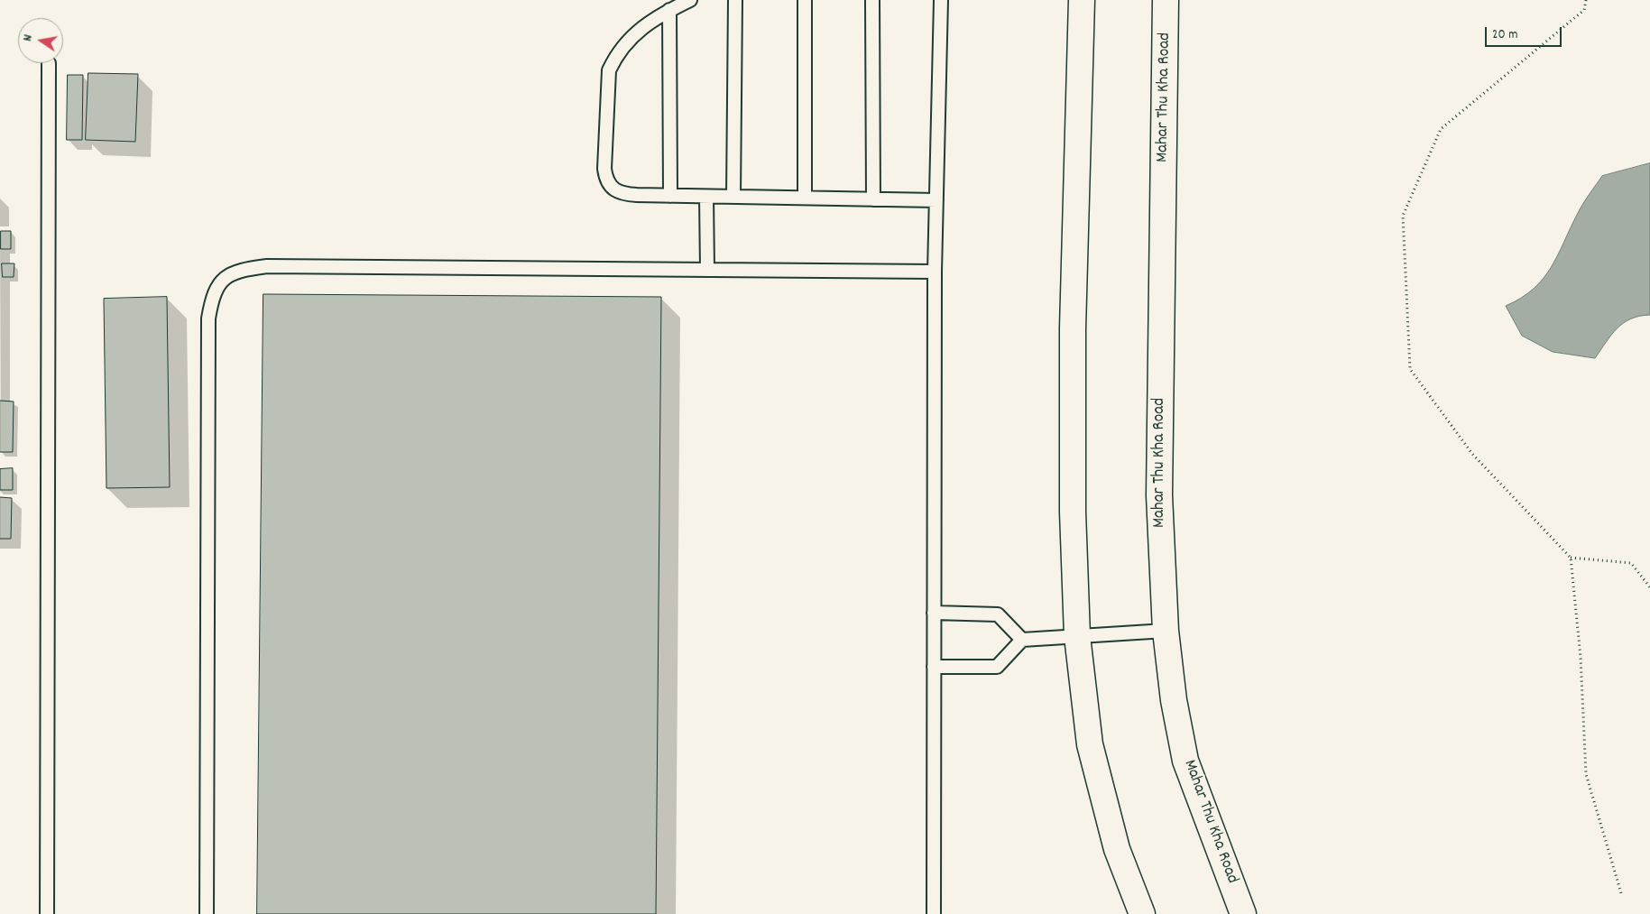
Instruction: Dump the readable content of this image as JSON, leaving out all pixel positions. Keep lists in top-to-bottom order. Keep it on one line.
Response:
{"streets":{"main road":["Mahar Thu Kha Road"]},"scale_bar":"20 m","north":"left"}
